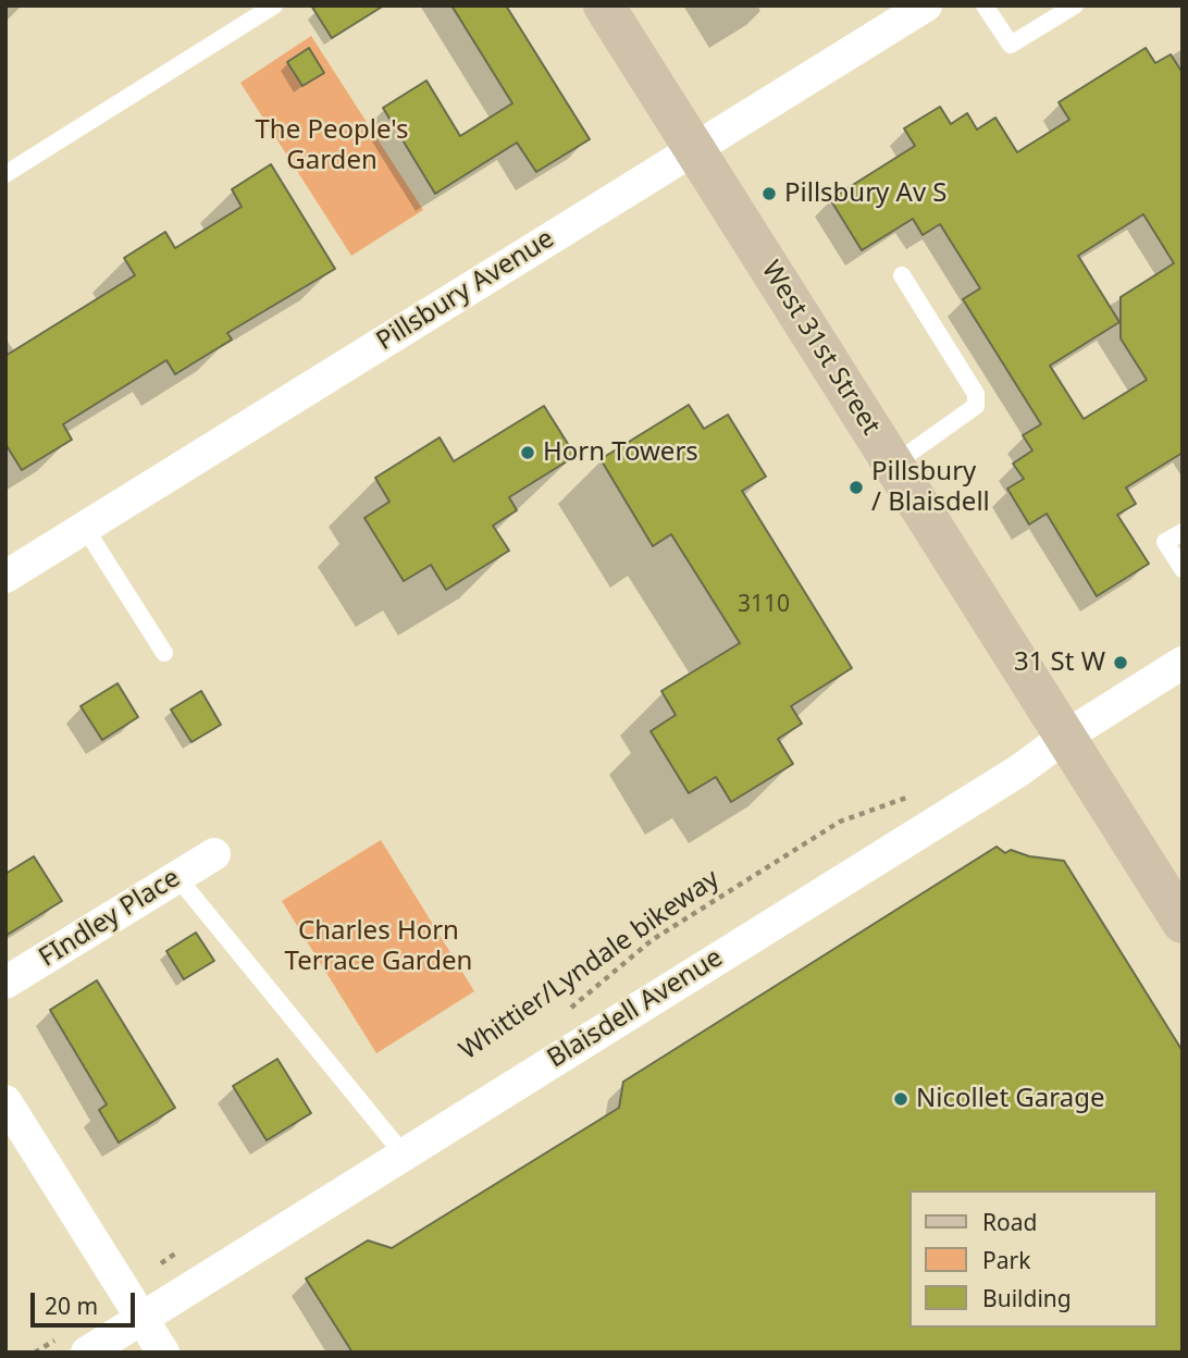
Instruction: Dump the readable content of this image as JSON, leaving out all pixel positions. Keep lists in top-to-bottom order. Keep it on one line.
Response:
{"streets":{"street":["Pillsbury Avenue","West 31st Street","FIndley Place","Blaisdell Avenue"],"path":["Whittier/Lyndale bikeway"]},"crossings":[["Pillsbury Avenue","West 31st Street"],["West 31st Street","Blaisdell Avenue"]],"parks":["The People's Garden","Charles Horn Terrace Garden"],"places":["Pillsbury Av S","Horn Towers","Pillsbury / Blaisdell","31 St W","Nicollet Garage"],"house_numbers":["3110"],"legend":["Road","Park","Building"],"scale_bar":"20 m"}
